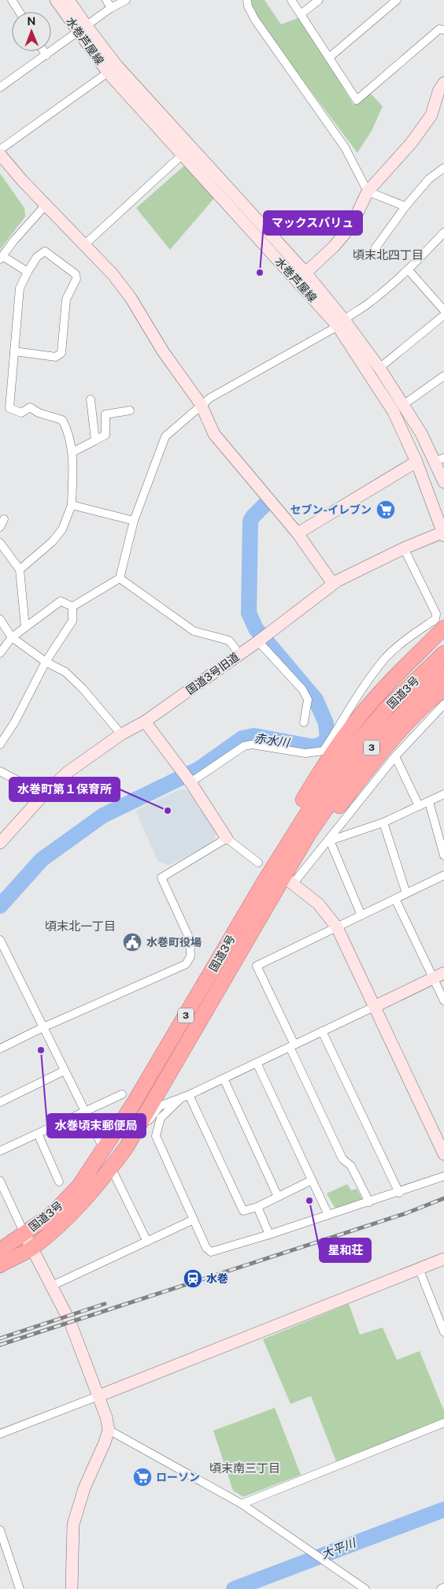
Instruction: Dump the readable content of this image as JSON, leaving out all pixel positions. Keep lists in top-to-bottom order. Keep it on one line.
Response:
{"streets":{"highway":["国道3号","3"],"street":["水巻芦屋線","国道3号旧道"]},"crossings":[["水巻芦屋線","国道3号旧道"]],"districts":["頃末北四丁目","頃末北一丁目","頃末南三丁目"],"water":["赤水川","大平川"],"places":{"other":["マックスバリュ","水巻町第１保育所","水巻頃末郵便局","星和荘"],"supermarket":["セブン-イレブン","ローソン"],"public building":["水巻町役場"],"station":["水巻"]},"north":"top"}
